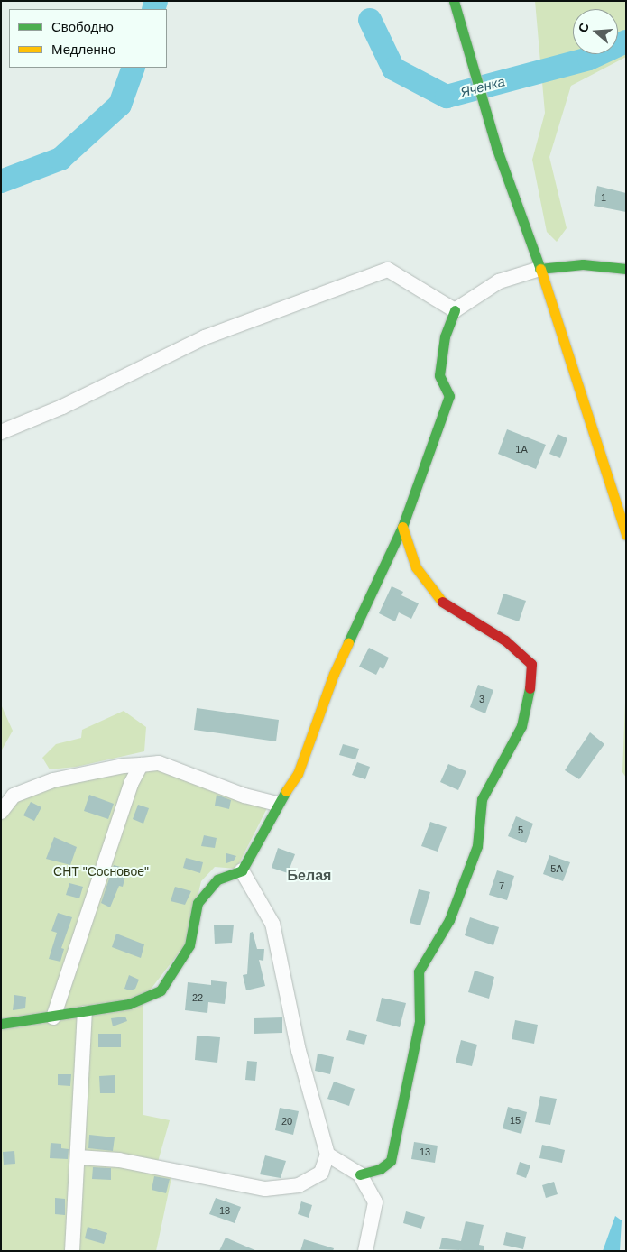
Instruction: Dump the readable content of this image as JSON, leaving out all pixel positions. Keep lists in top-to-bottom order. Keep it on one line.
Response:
{"districts":["Белая"],"water":["Яченка"],"parks":["СНТ \"Сосновое\""],"house_numbers":["1","1А","3","5","5А","7","22","15","20","13","18"],"legend":["Свободно","Медленно"],"north":"left"}
